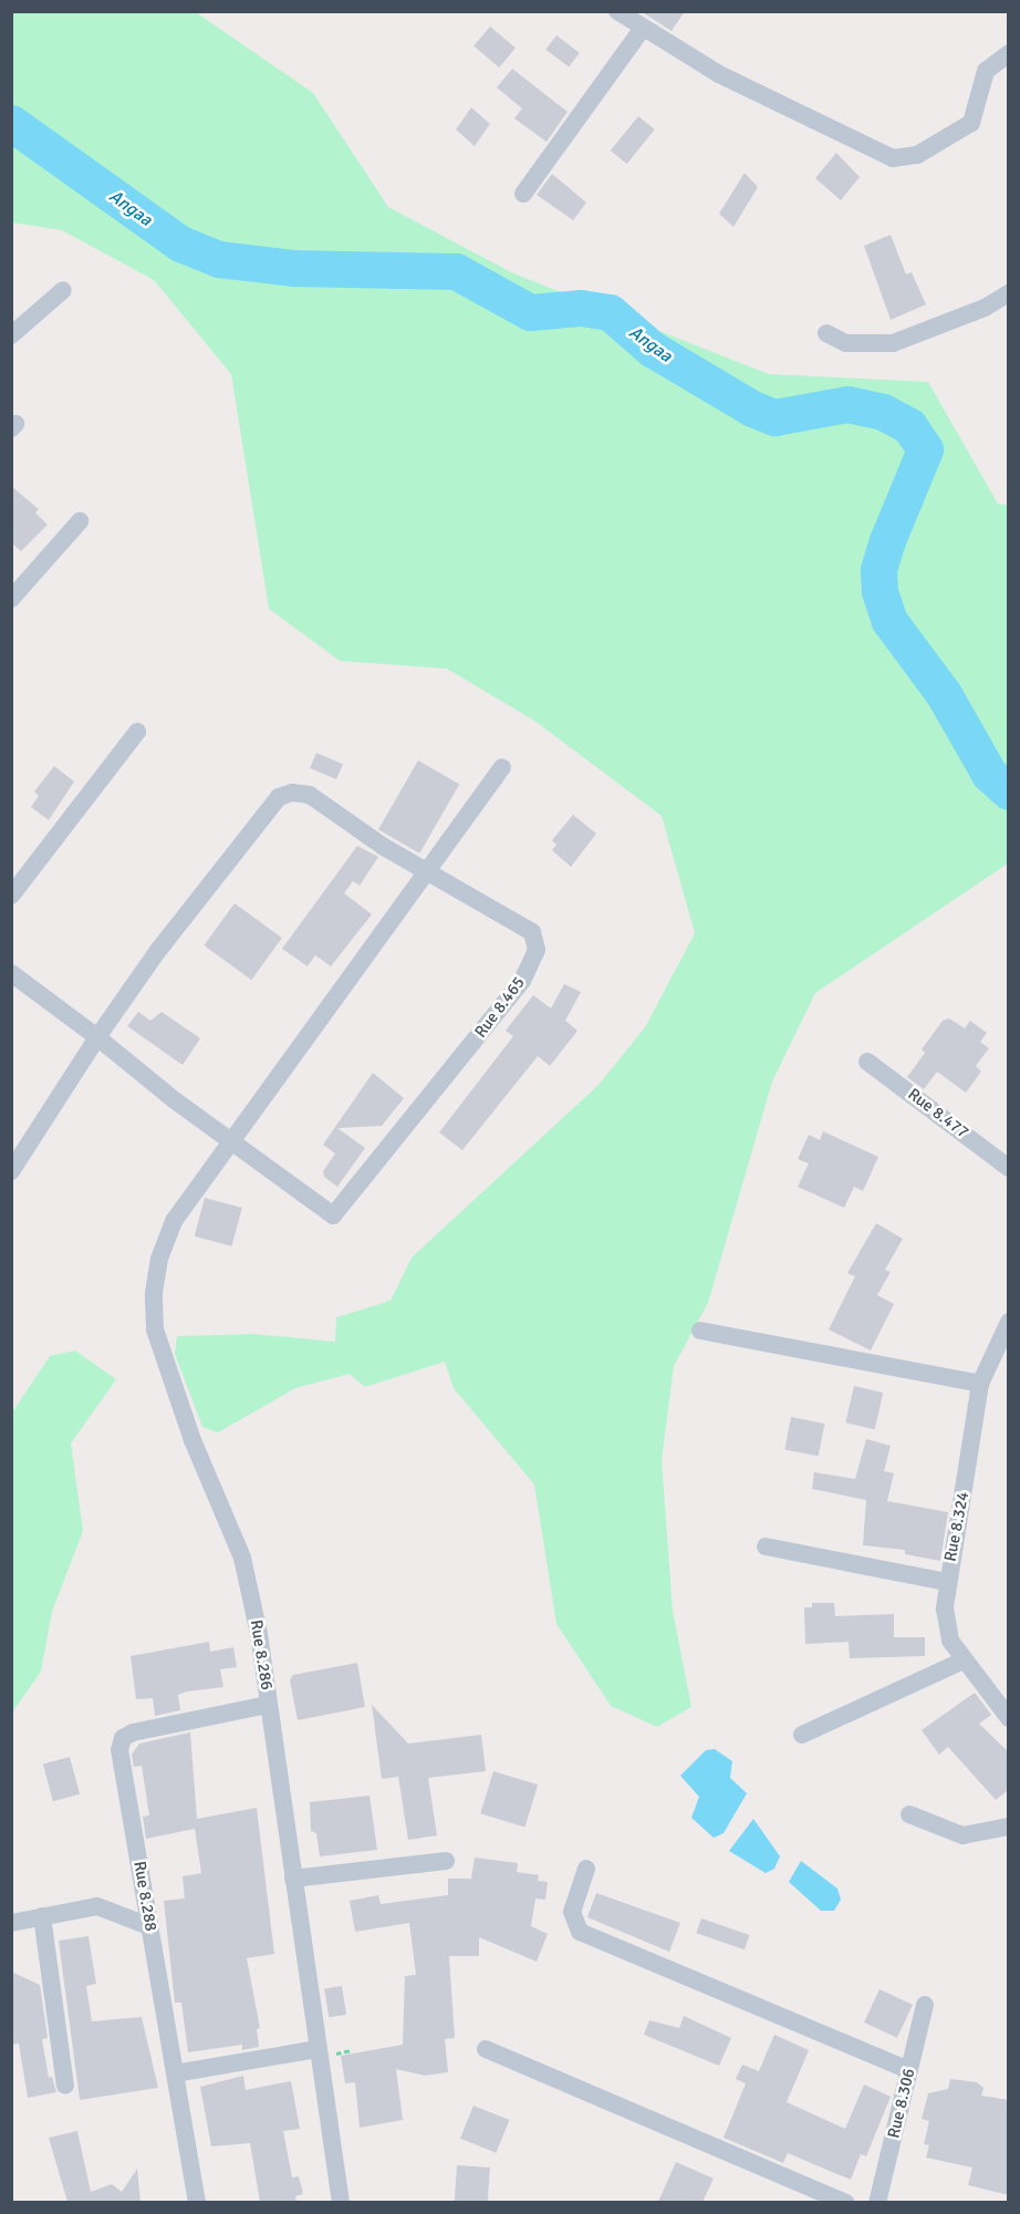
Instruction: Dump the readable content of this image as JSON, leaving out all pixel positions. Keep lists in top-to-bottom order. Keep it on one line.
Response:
{"streets":{"street":["Rue 8.465","Rue 8.477","Rue 8.324","Rue 8.286","Rue 8.288","Rue 8.306"]},"crossings":[["Rue 8.465","Rue 8.286"],["Rue 8.286","Rue 8.288"]],"water":["Angaa"]}
